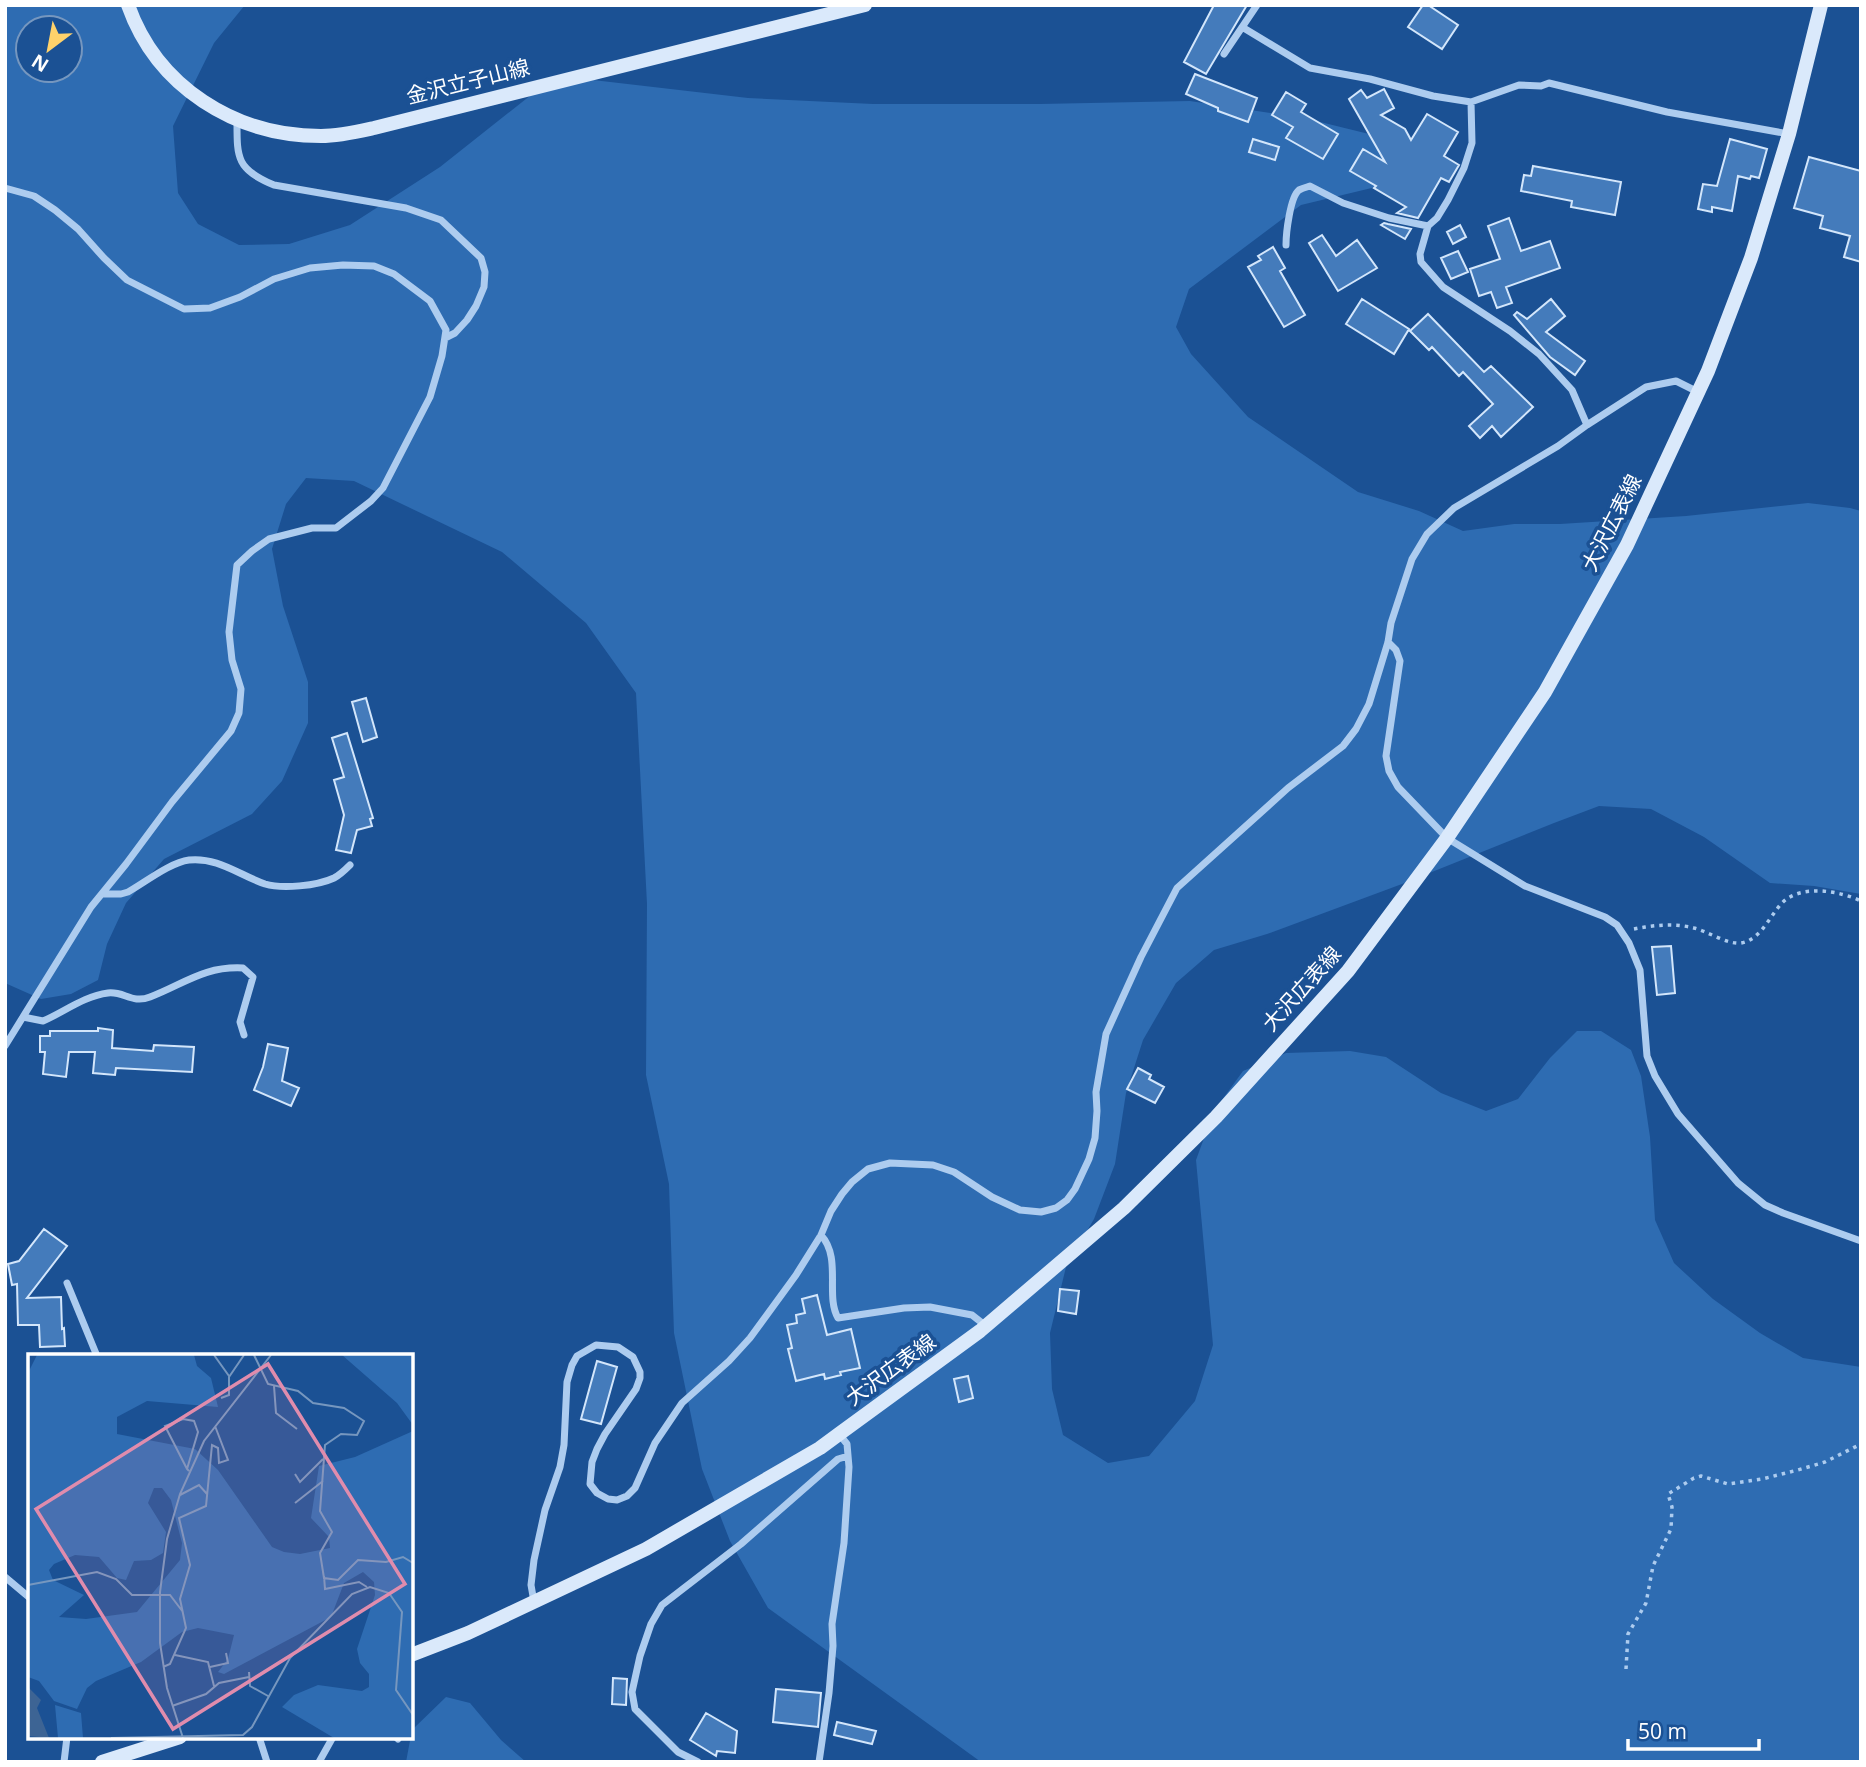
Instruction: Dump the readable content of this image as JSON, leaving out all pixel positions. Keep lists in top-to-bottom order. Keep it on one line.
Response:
{"streets":{"main road":["金沢立子山線","大沢広表線"]},"scale_bar":"50 m","north":"bottom left"}
